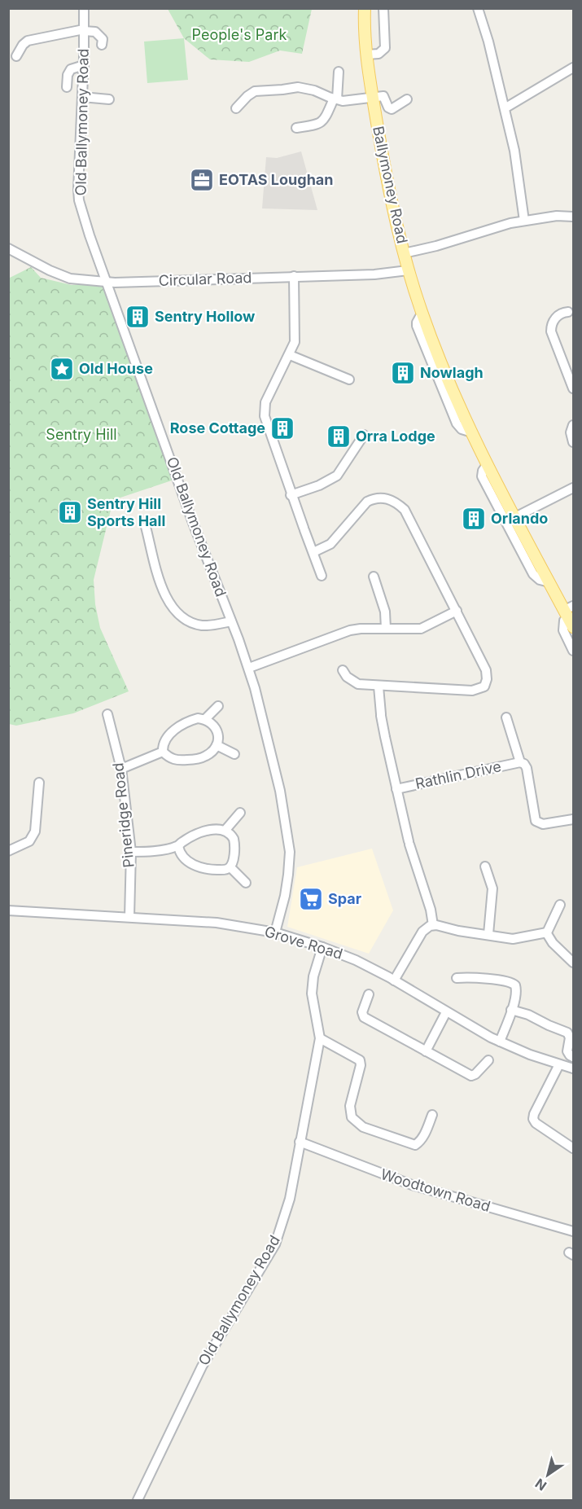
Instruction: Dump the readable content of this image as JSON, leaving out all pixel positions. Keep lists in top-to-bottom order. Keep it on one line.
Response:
{"streets":{"main road":["Ballymoney Road"],"street":["Old Ballymoney Road","Circular Road","Rathlin Drive","Pineridge Road","Grove Road","Woodtown Road"]},"crossings":[["Old Ballymoney Road","Circular Road"],["Old Ballymoney Road","Grove Road"],["Old Ballymoney Road","Woodtown Road"],["Ballymoney Road","Circular Road"],["Pineridge Road","Grove Road"]],"parks":["People's Park","Sentry Hill"],"places":{"office":["EOTAS Loughan"],"building":["Sentry Hollow","Nowlagh","Rose Cottage","Orra Lodge","Sentry Hill Sports Hall","Orlando"],"place":["Old House"],"supermarket":["Spar"]},"north":"bottom left"}
